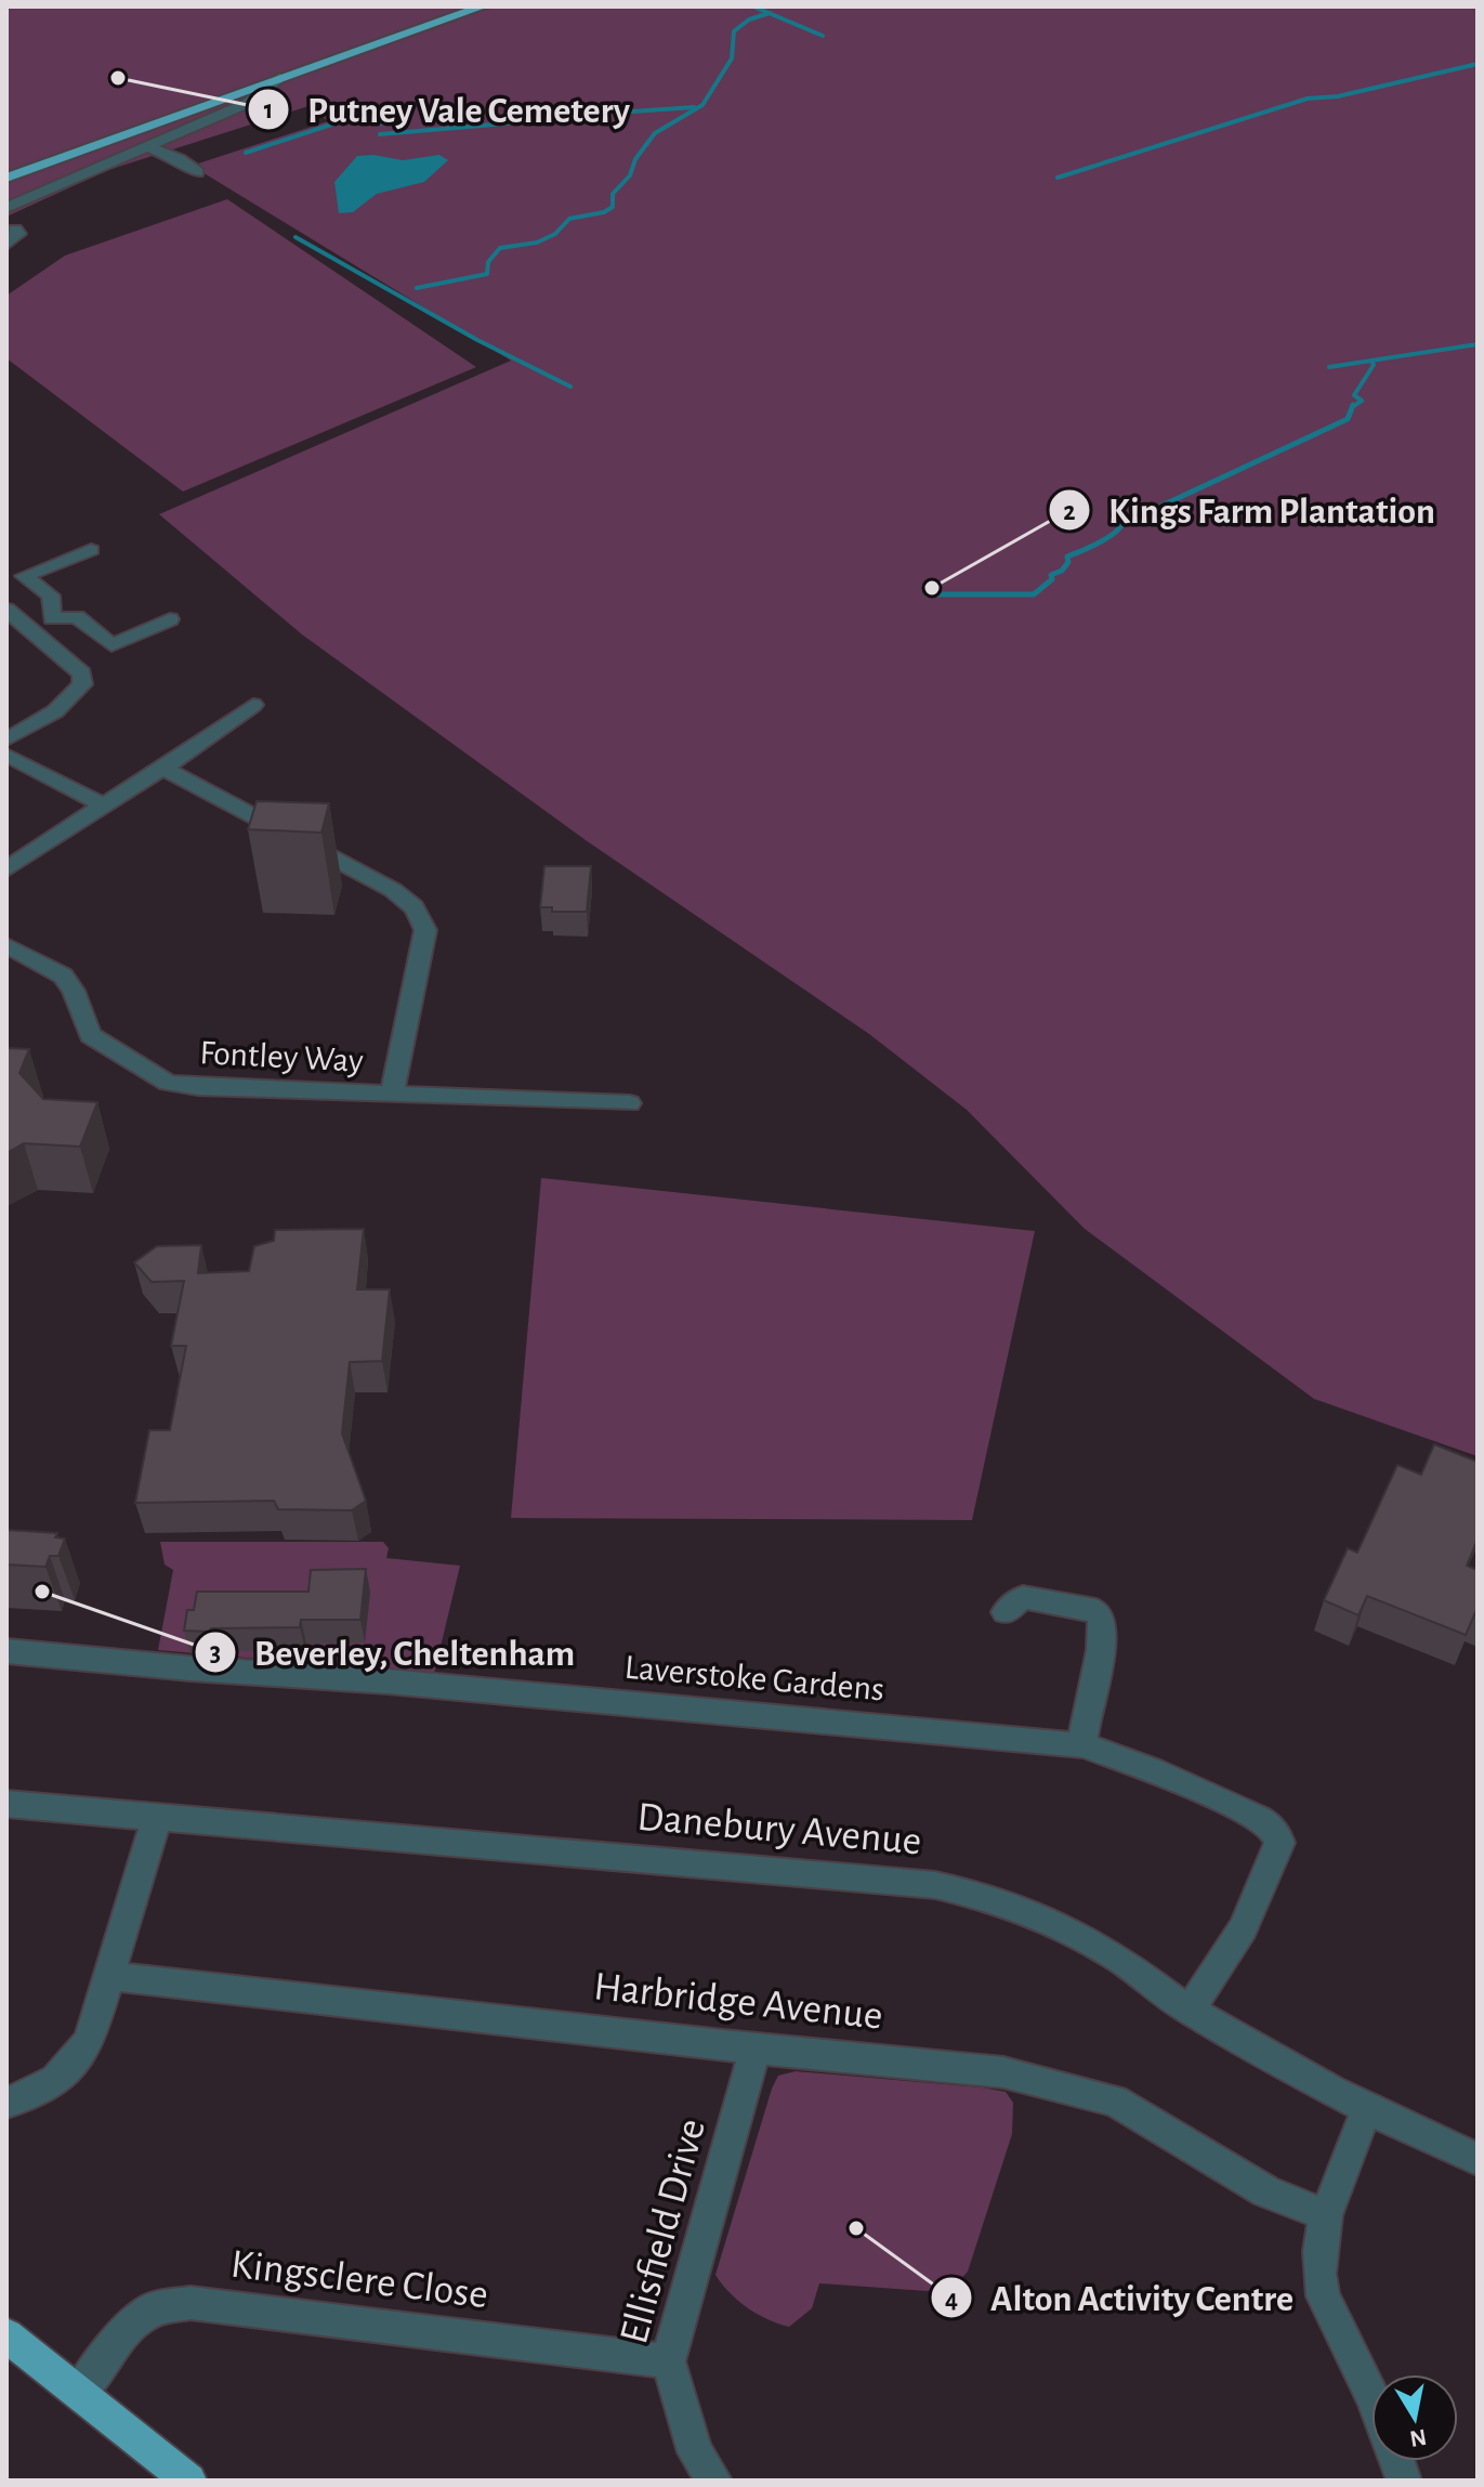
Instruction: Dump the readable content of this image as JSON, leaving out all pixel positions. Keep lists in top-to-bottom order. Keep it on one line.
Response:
{"streets":{"street":["Fontley Way","Laverstoke Gardens","Danebury Avenue","Harbridge Avenue","Ellisfield Drive","Kingsclere Close"]},"crossings":[["Laverstoke Gardens","Danebury Avenue"],["Harbridge Avenue","Ellisfield Drive"],["Ellisfield Drive","Kingsclere Close"]],"places":["Putney Vale Cemetery","Kings Farm Plantation","Beverley, Cheltenham","Alton Activity Centre"],"north":"bottom"}
